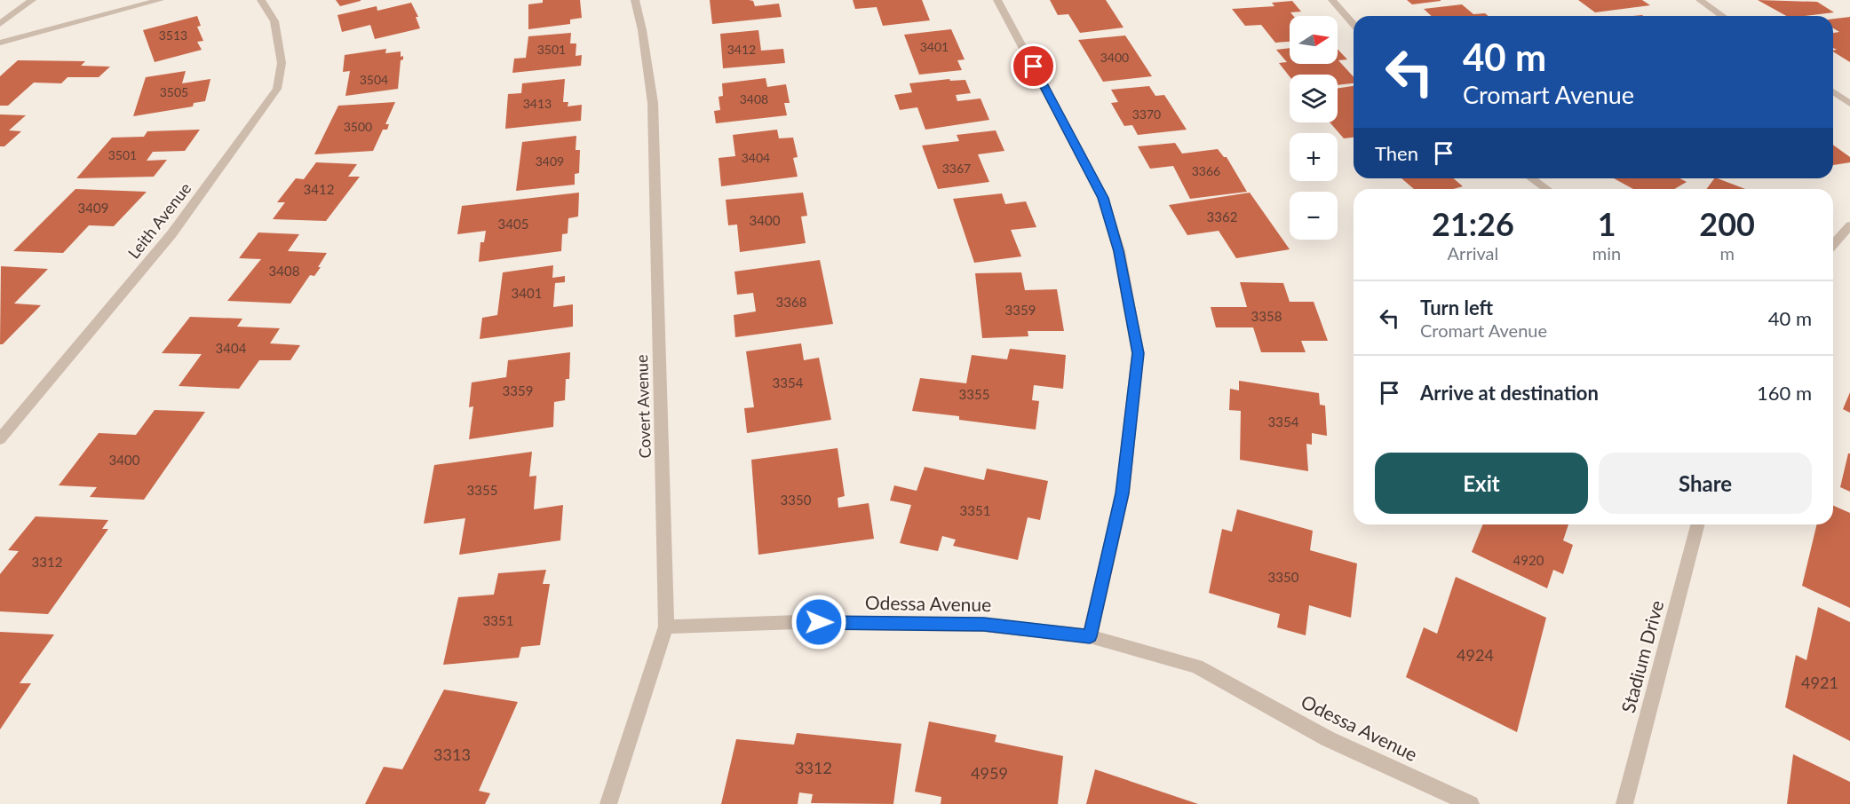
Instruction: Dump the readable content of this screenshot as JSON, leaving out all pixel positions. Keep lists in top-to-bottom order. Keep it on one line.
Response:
{"streets":{"street":["Leith Avenue","Covert Avenue","Odessa Avenue","Stadium Drive"]},"crossings":[["Covert Avenue","Odessa Avenue"]],"house_numbers":["3513","3401","3501","3412","3400","3504","3505","3408","3413","3370","3500","3501","3404","3409","3367","3366","3412","3409","3362","3400","3405","3408","3401","3368","3359","3358","3404","3354","3359","3355","3354","3400","3355","3350","3351","4920","3312","3350","3351","4924","4921","3313","3312","4959"],"north":"right","page":{"map_buttons":["+","−"],"turn":["40 m","Cromart Avenue"],"then":"Then","eta":["21:26","Arrival","1","min","200","m"],"list":[{"name":"Turn left","note":"Cromart Avenue","value":"40 m"},{"name":"Arrive at destination","value":"160 m"}],"buttons":["Exit","Share"]}}
